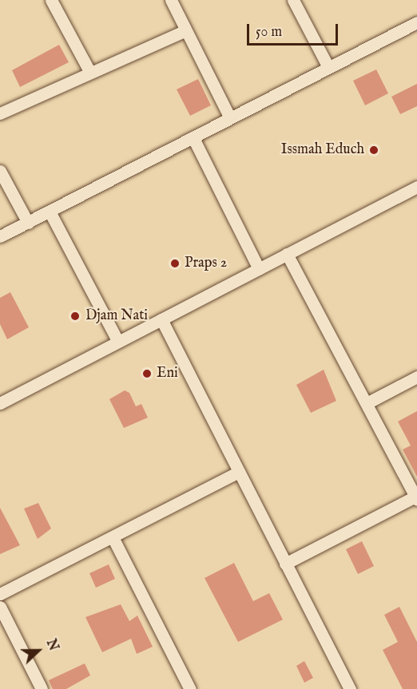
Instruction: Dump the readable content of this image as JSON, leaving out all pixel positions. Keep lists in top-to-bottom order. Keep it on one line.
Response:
{"places":["Issmah Educh","Praps 2","Djam Nati","Eni"],"scale_bar":"50 m","north":"right"}
